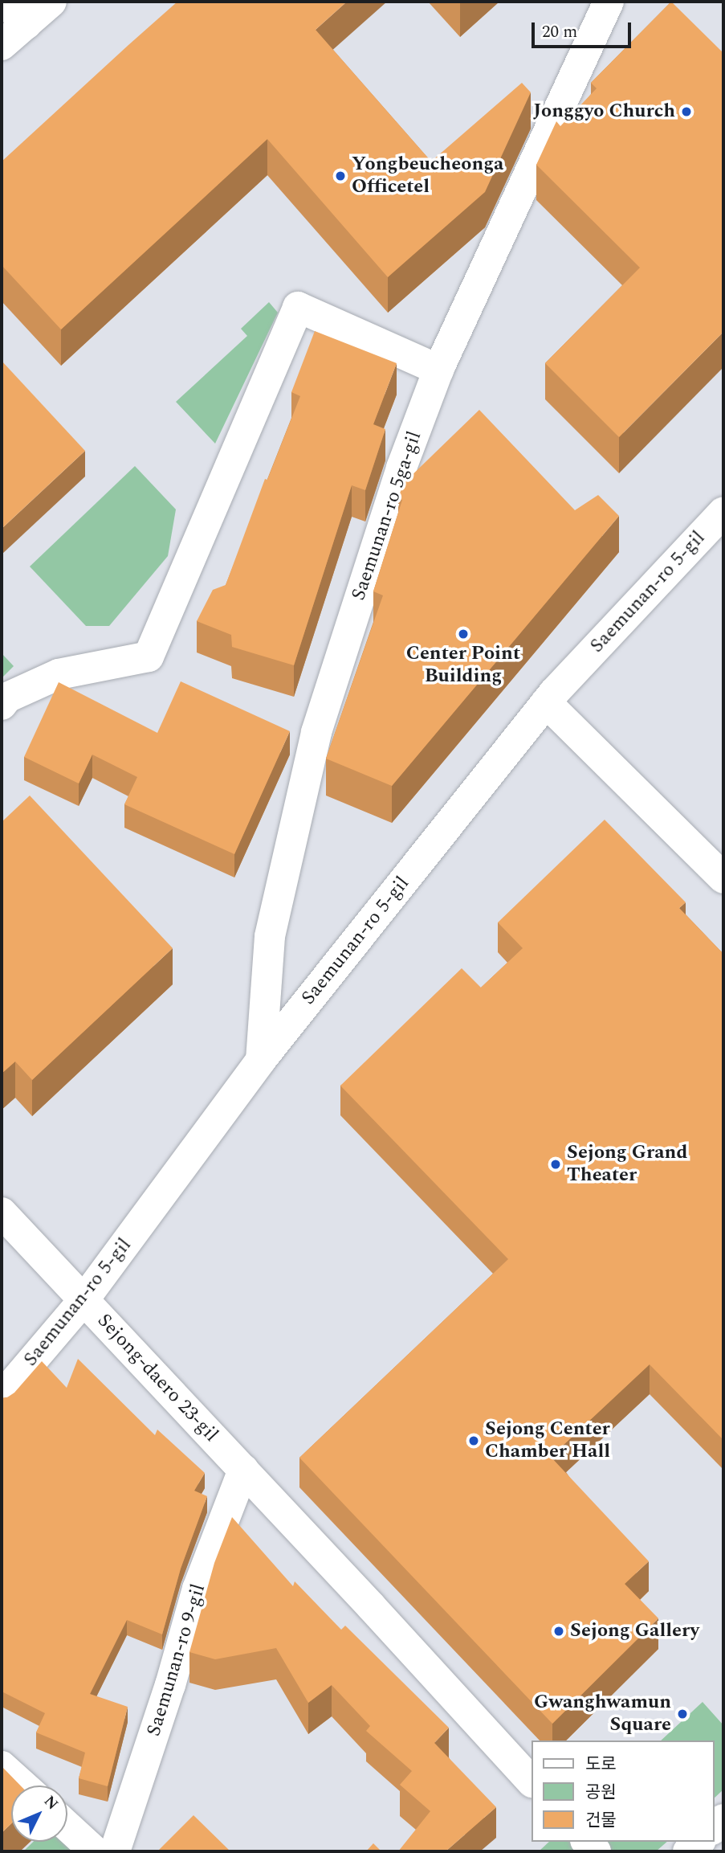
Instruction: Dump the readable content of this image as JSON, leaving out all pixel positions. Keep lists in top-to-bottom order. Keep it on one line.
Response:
{"streets":{"street":["Saemunan-ro 5ga-gil","Saemunan-ro 5-gil","Sejong-daero 23-gil","Saemunan-ro 9-gil"]},"crossings":[["Saemunan-ro 5ga-gil","Saemunan-ro 5-gil"],["Saemunan-ro 5-gil","Sejong-daero 23-gil"],["Sejong-daero 23-gil","Saemunan-ro 9-gil"]],"places":["Jonggyo Church","Yongbeucheonga Officetel","Center Point Building","Sejong Grand Theater","Sejong Center Chamber Hall","Sejong Gallery","Gwanghwamun Square"],"legend":["도로","공원","건물"],"scale_bar":"20 m","north":"top right"}
